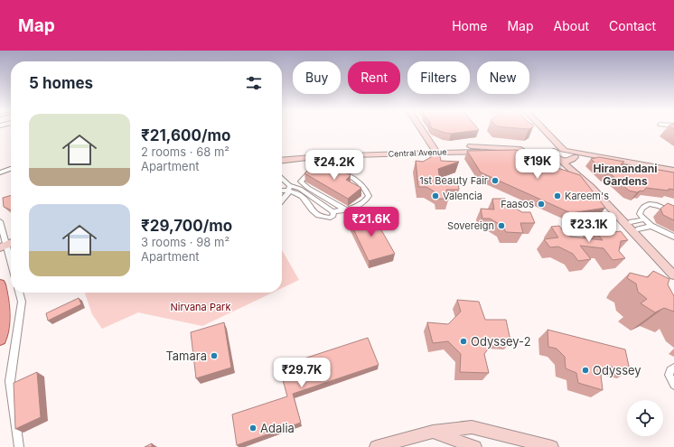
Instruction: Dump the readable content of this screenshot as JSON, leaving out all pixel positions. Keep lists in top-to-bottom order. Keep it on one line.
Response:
{"streets":{"main road":["Central Avenue"]},"districts":["Hiranandani Gardens"],"parks":["Nirvana Park"],"places":["1st Beauty Fair","Valencia","Kareem's","Faasos","Sovereign","Odyssey-2","Tamara","Odyssey","Adalia"],"page":{"header":"Map","nav":["Home","Map","About","Contact"],"chip":["Buy","Rent","Filters","New"],"heading":"5 homes","list":[{"name":"₹21,600/mo","note":"2 rooms · 68 m² · Apartment"},{"name":"₹29,700/mo","note":"3 rooms · 98 m² · Apartment"}],"price":["₹19K","₹24.2K","₹21.6K","₹23.1K","₹29.7K"]}}
